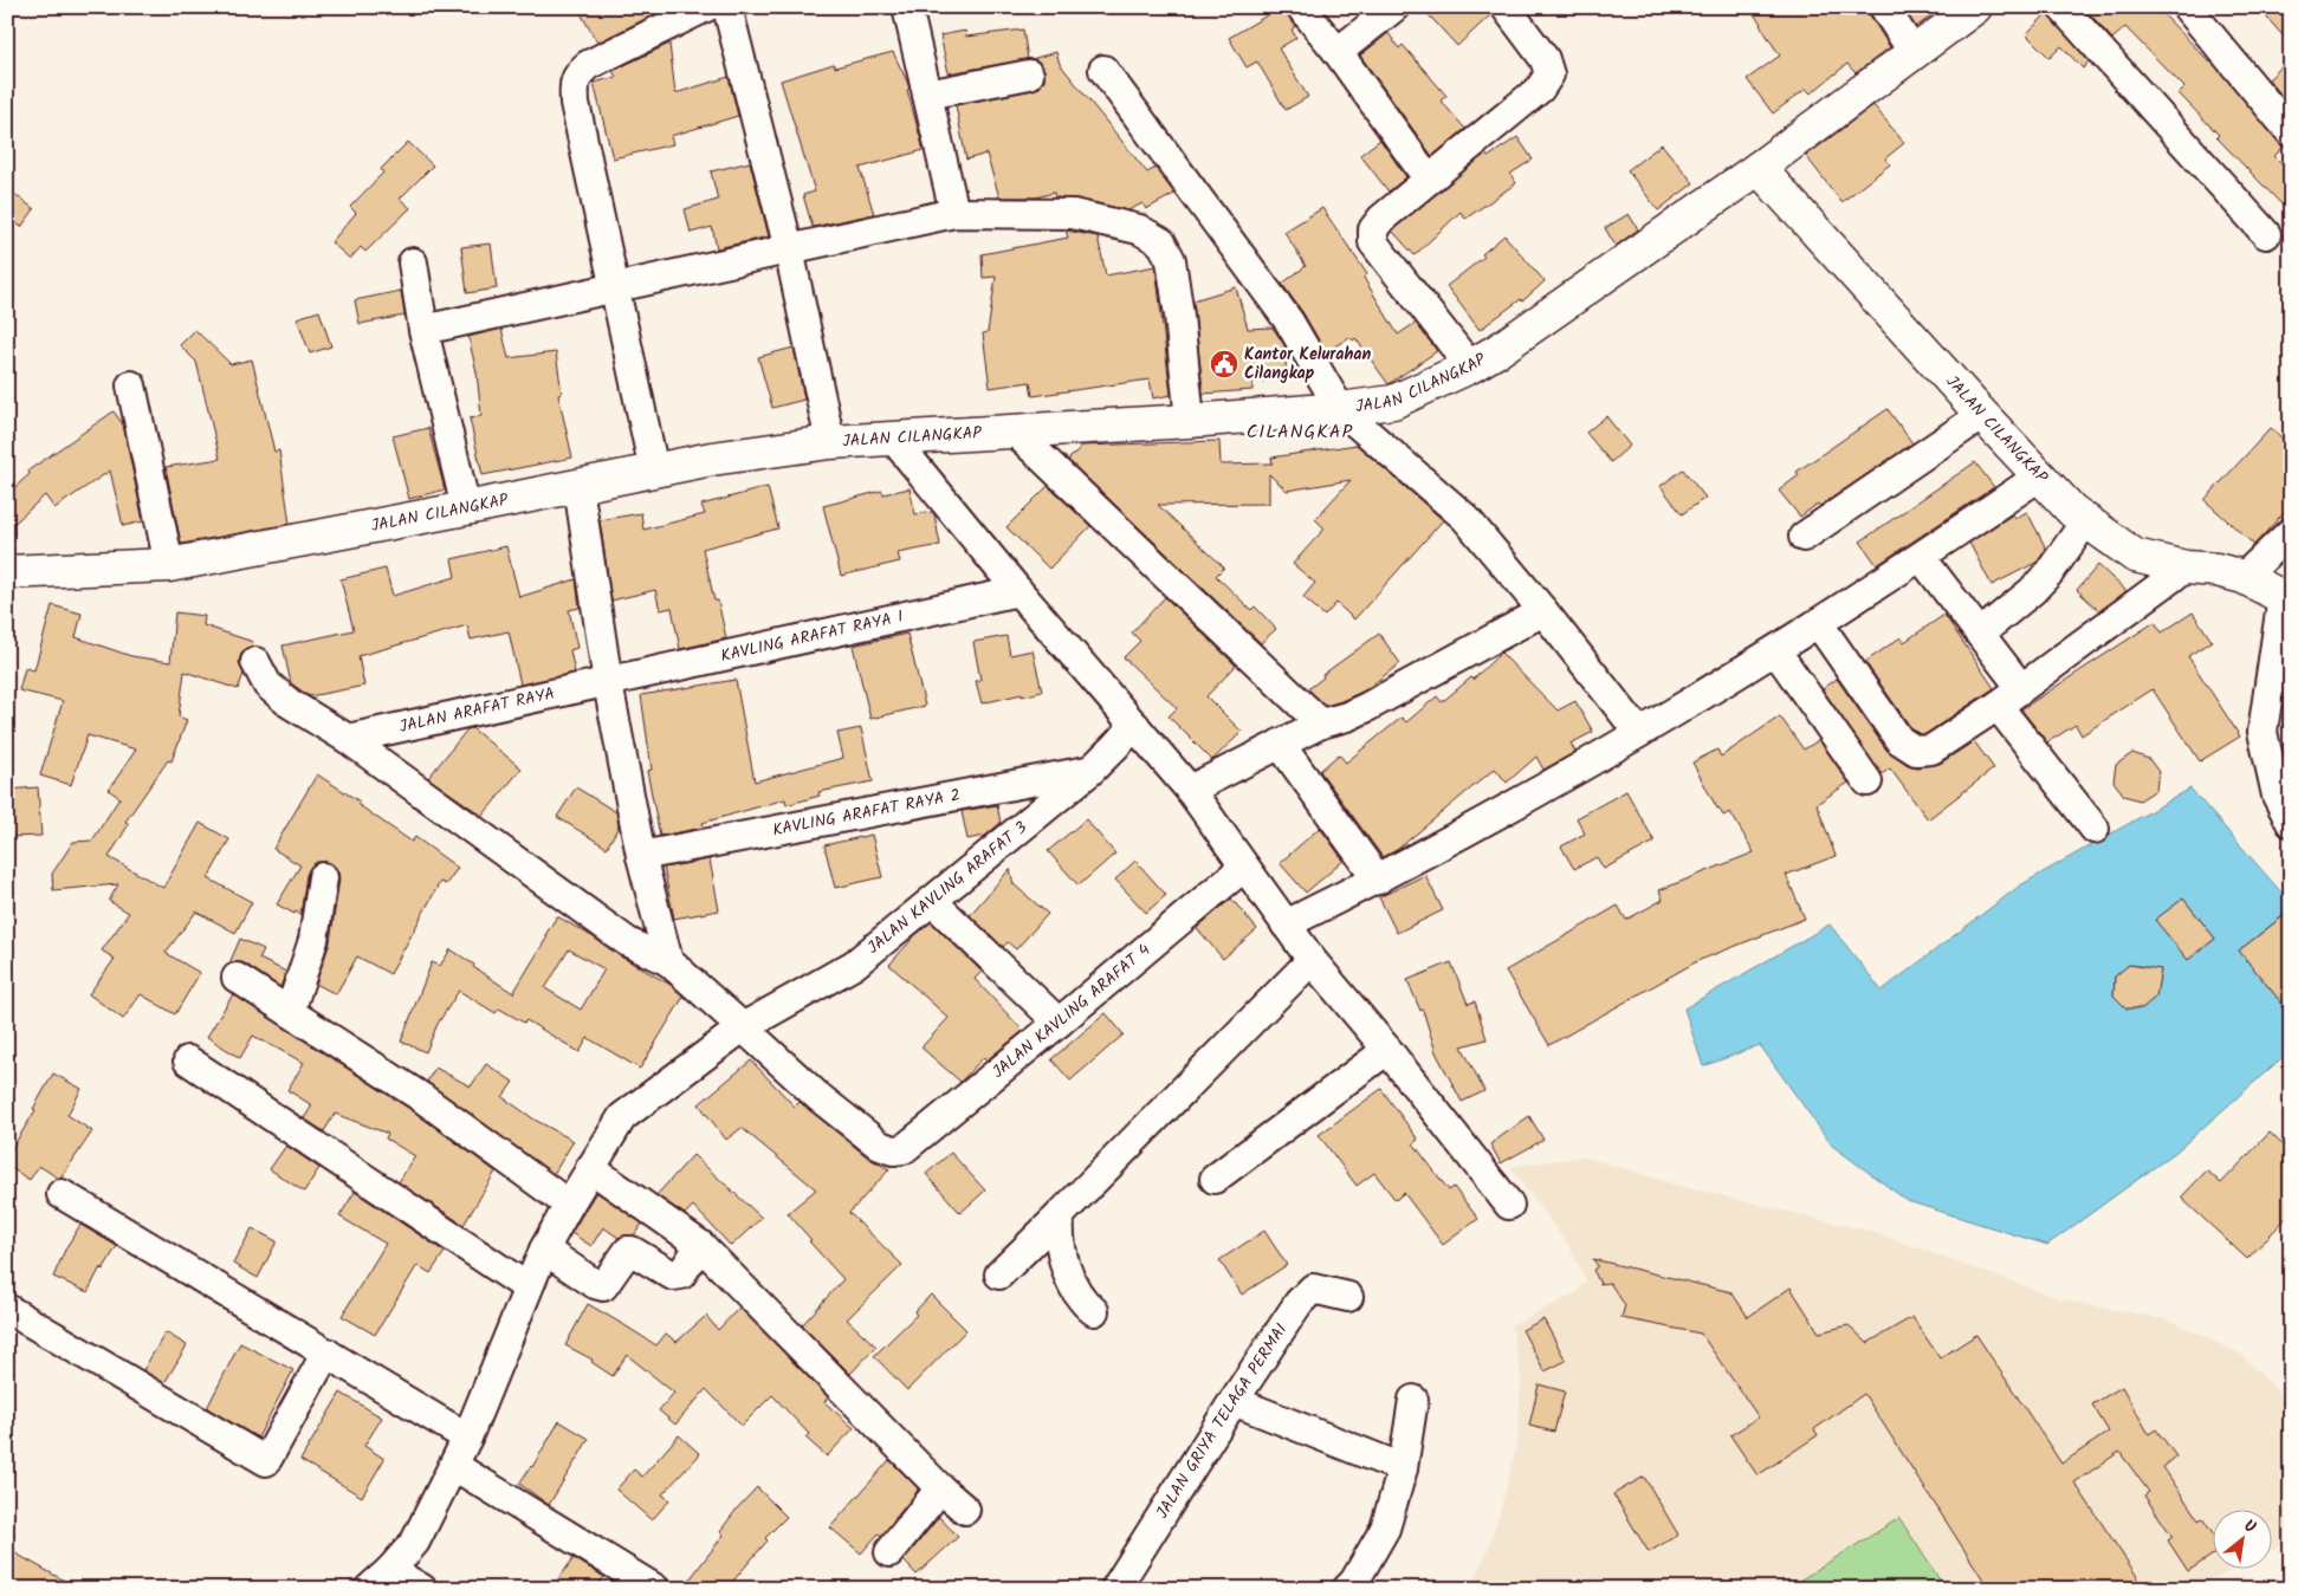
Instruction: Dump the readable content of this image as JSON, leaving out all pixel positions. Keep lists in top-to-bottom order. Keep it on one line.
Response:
{"streets":{"street":["JALAN CILANGKAP","KAVLING ARAFAT RAYA I","JALAN ARAFAT RAYA","KAVLING ARAFAT RAYA 2","JALAN KAVLING ARAFAT 3","JALAN KAVLING ARAFAT 4","JALAN GRIYA TELAGA PERMAI"]},"crossings":[["KAVLING ARAFAT RAYA I","JALAN ARAFAT RAYA"],["KAVLING ARAFAT RAYA 2","JALAN KAVLING ARAFAT 3"],["JALAN KAVLING ARAFAT 3","JALAN KAVLING ARAFAT 4"]],"districts":["CILANGKAP"],"places":{"public building":["Kantor Kelurahan Cilangkap"]},"north":"top right"}
